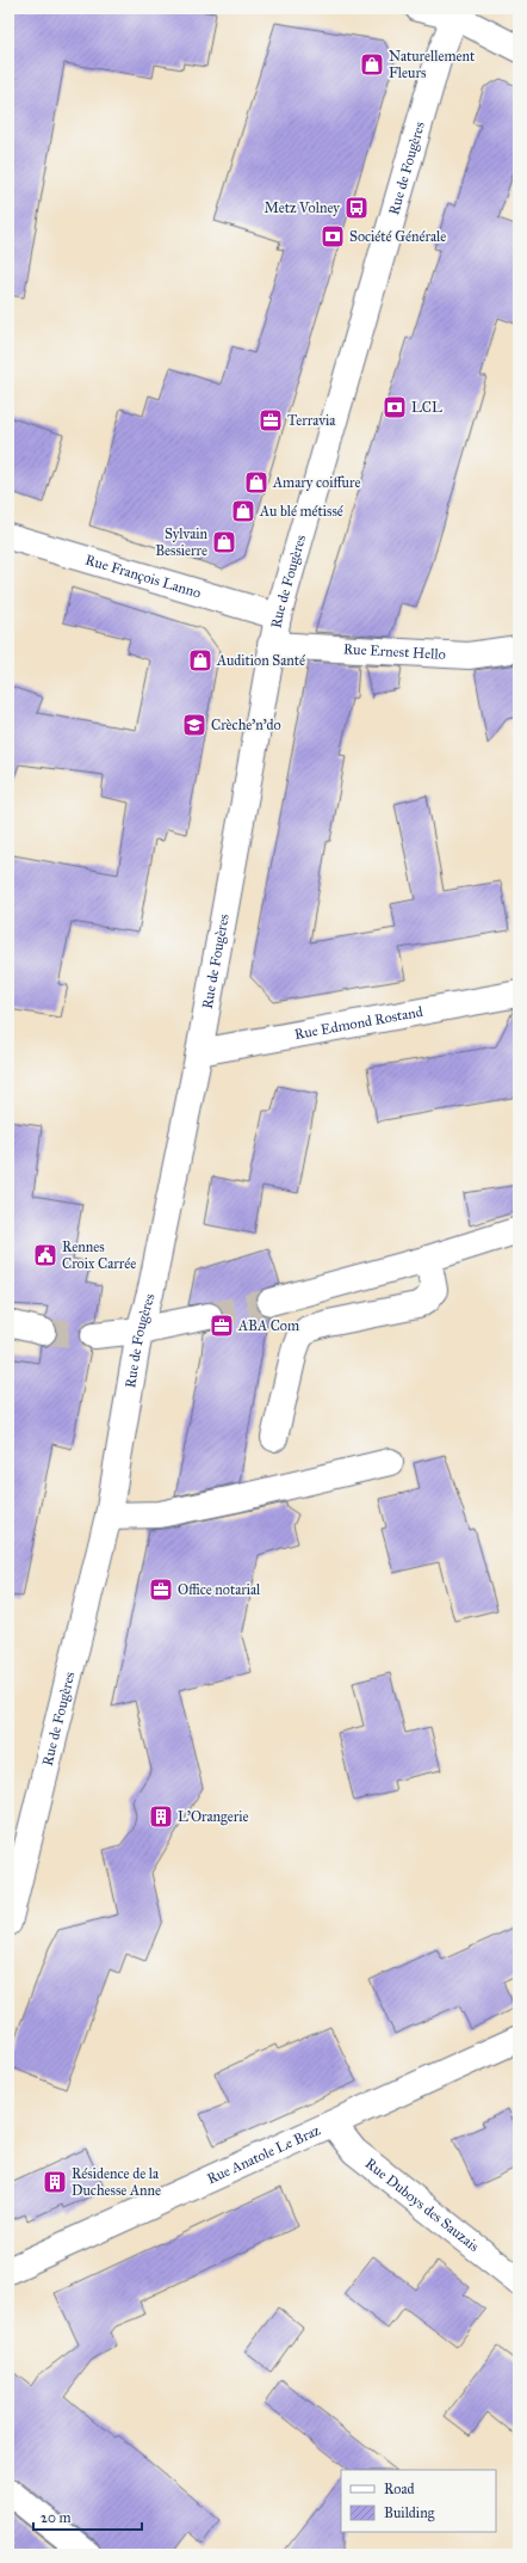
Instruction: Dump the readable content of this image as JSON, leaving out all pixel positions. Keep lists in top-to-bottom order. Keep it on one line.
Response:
{"streets":{"main road":["Rue de Fougères","Rue François Lanno","Rue Ernest Hello","Rue Edmond Rostand","Rue Anatole Le Braz","Rue Duboys des Sauzais"]},"crossings":[["Rue de Fougères","Rue François Lanno"],["Rue de Fougères","Rue Ernest Hello"],["Rue de Fougères","Rue Edmond Rostand"],["Rue Anatole Le Braz","Rue Duboys des Sauzais"]],"places":{"shop":["Naturellement Fleurs","Amary coiffure","Au blé métissé","Sylvain Bessierre","Audition Santé"],"bus stop":["Metz Volney"],"bank":["Société Générale","LCL"],"office":["Terravia","ABA Com","Office notarial"],"school or university":["Crèche'n'do"],"public building":["Rennes Croix Carrée"],"building":["L'Orangerie","Résidence de la Duchesse Anne"]},"legend":["Road","Building"],"scale_bar":"20 m"}
